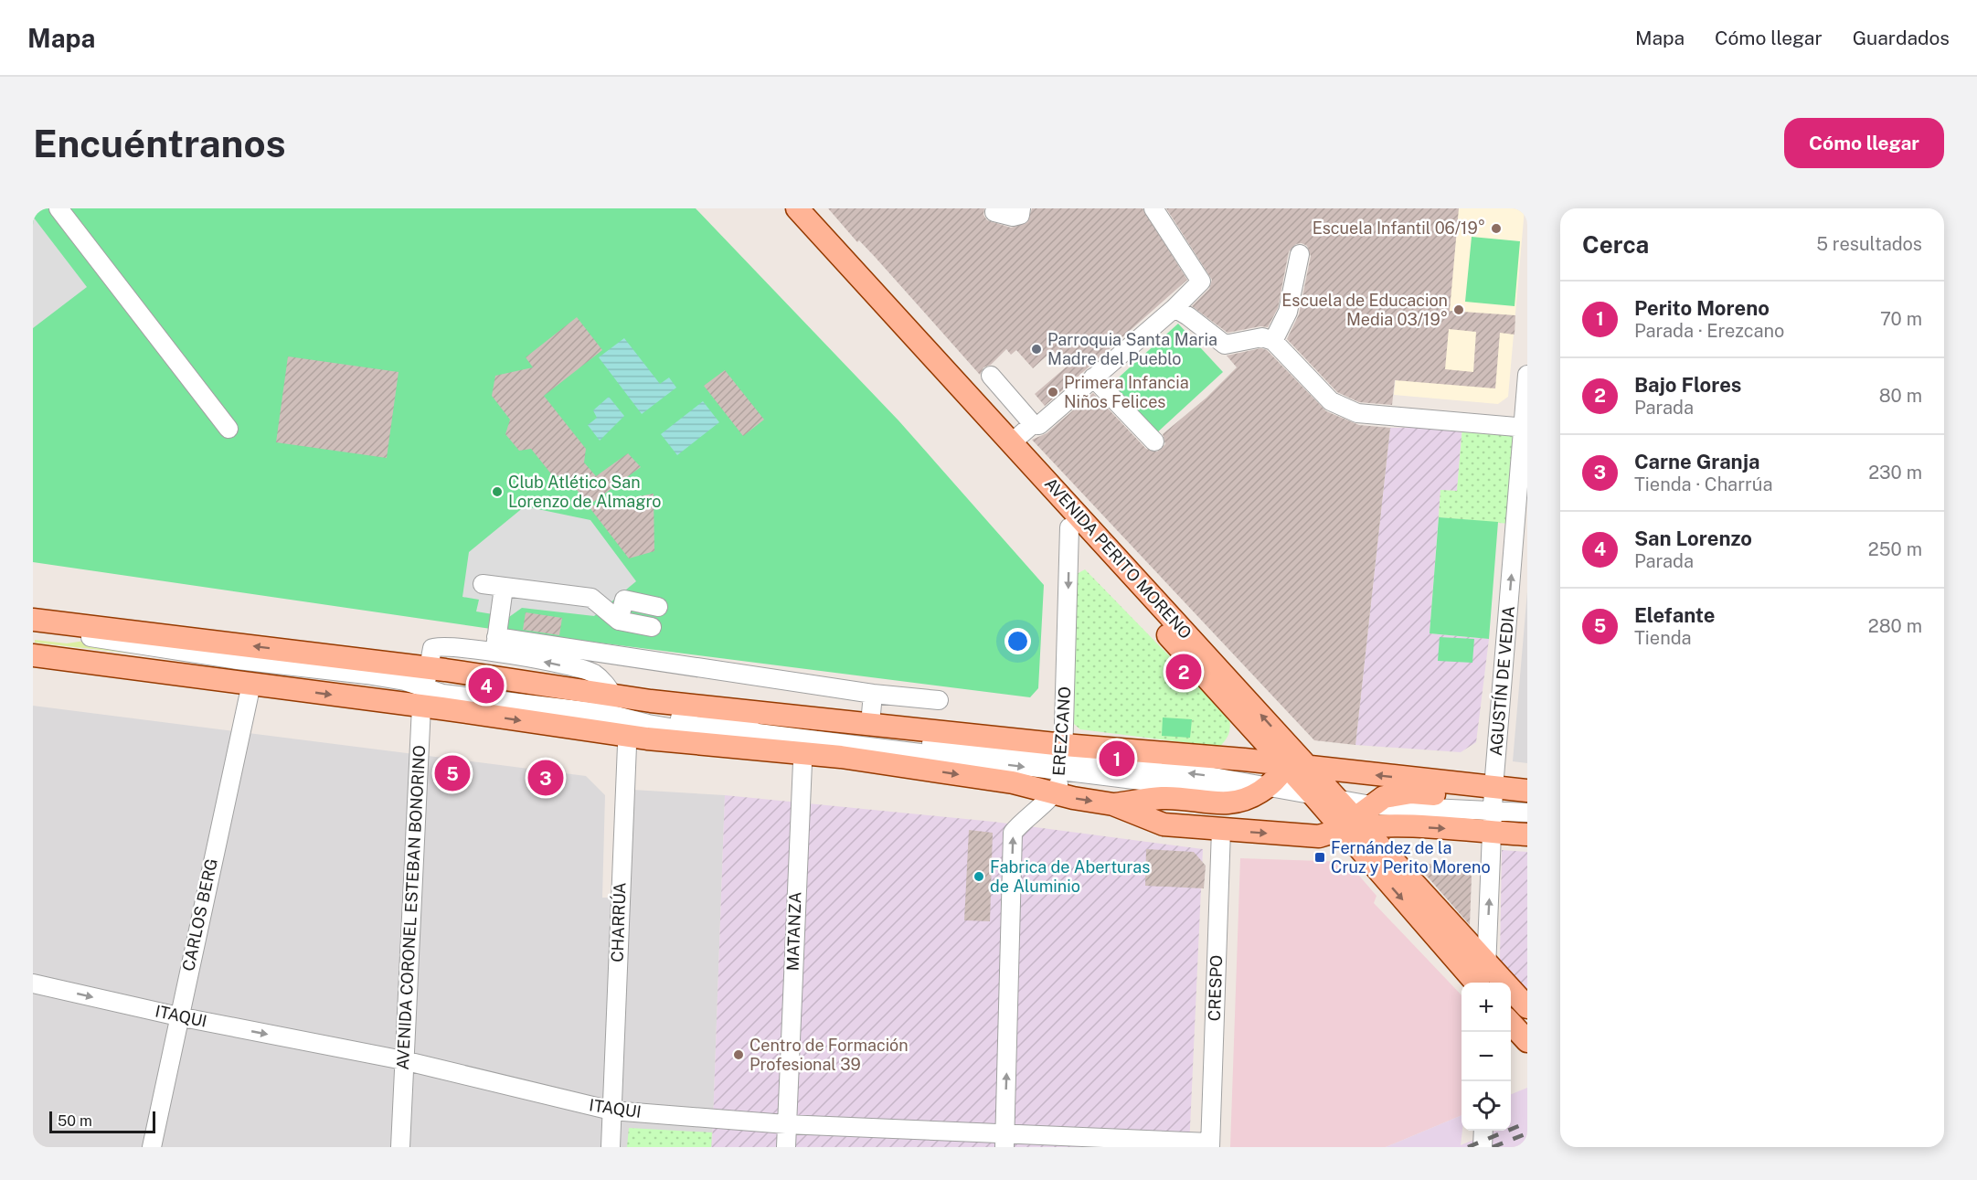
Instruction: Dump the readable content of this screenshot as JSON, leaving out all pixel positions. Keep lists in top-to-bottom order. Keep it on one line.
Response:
{"streets":{"main road":["AVENIDA PERITO MORENO"],"street":["AGUSTÍN DE VEDIA","EREZCANO","AVENIDA CORONEL ESTEBAN BONORINO","CARLOS BERG","CHARRÚA","MATANZA","CRESPO","ITAQUI"]},"crossings":[["AVENIDA PERITO MORENO","AGUSTÍN DE VEDIA"],["AVENIDA PERITO MORENO","EREZCANO"],["EREZCANO","ITAQUI"],["AVENIDA CORONEL ESTEBAN BONORINO","ITAQUI"],["CARLOS BERG","ITAQUI"],["CHARRÚA","ITAQUI"],["MATANZA","ITAQUI"],["CRESPO","ITAQUI"]],"one_way":["AGUSTÍN DE VEDIA"],"places":{"other":["Escuela Infantil 06/19°","Escuela de Educacion Media 03/19°","Parroquia Santa Maria Madre del Pueblo","Primera Infancia Niños Felices","Club Atlético San Lorenzo de Almagro","Fabrica de Aberturas de Aluminio","Centro de Formación Profesional 39"],"transit":["Fernández de la Cruz y Perito Moreno"]},"scale_bar":"50 m","page":{"header":"Mapa","nav":["Mapa","Cómo llegar","Guardados"],"buttons":"Cómo llegar","title":"Encuéntranos","heading":["Cerca","5 resultados"],"list":[{"mark":"1","name":"Perito Moreno","note":"Parada · Erezcano","value":"70 m"},{"mark":"2","name":"Bajo Flores","note":"Parada","value":"80 m"},{"mark":"3","name":"Carne Granja","note":"Tienda · Charrúa","value":"230 m"},{"mark":"4","name":"San Lorenzo","note":"Parada","value":"250 m"},{"mark":"5","name":"Elefante","note":"Tienda","value":"280 m"}],"pins":["2","4","1","5","3"],"map_buttons":["+","−"],"scale":"50 m"}}
